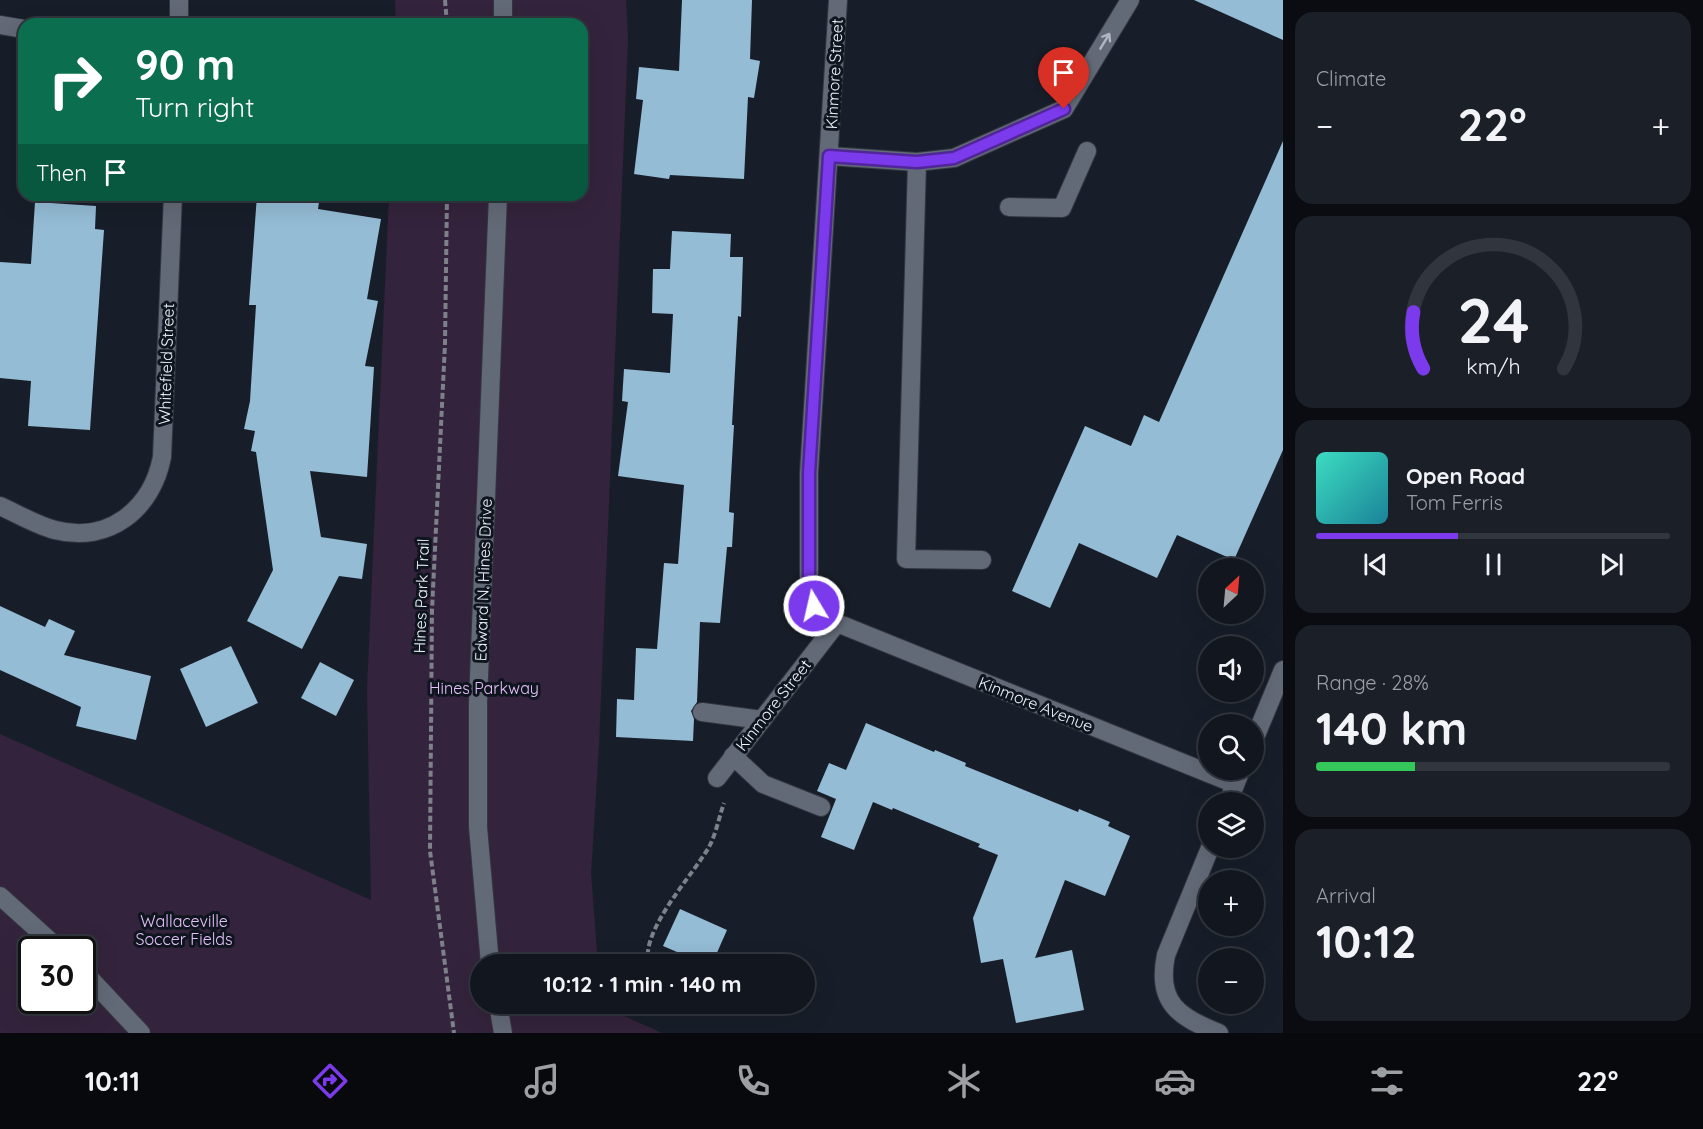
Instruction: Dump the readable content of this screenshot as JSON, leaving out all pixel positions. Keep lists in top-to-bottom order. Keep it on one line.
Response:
{"streets":{"street":["Kinmore Street","Whitefield Street","Edward N. Hines Drive","Kinmore Avenue"],"path":["Hines Park Trail"]},"crossings":[["Kinmore Street","Kinmore Avenue"]],"parks":["Hines Parkway","Wallaceville Soccer Fields"],"north":"top right","page":{"tile":["Climate",["Range · 28%","140 km"],["Arrival","10:12"]],"turn":["90 m","Turn right"],"heat":["−","22°","+"],"then":"Then","song":["Open Road","Tom Ferris"],"map_buttons":["+","−"],"limit":"30","trip":"10:12 · 1 min · 140 m","tabs":["10:11","22°"],"gauge":["24","km/h"]}}
